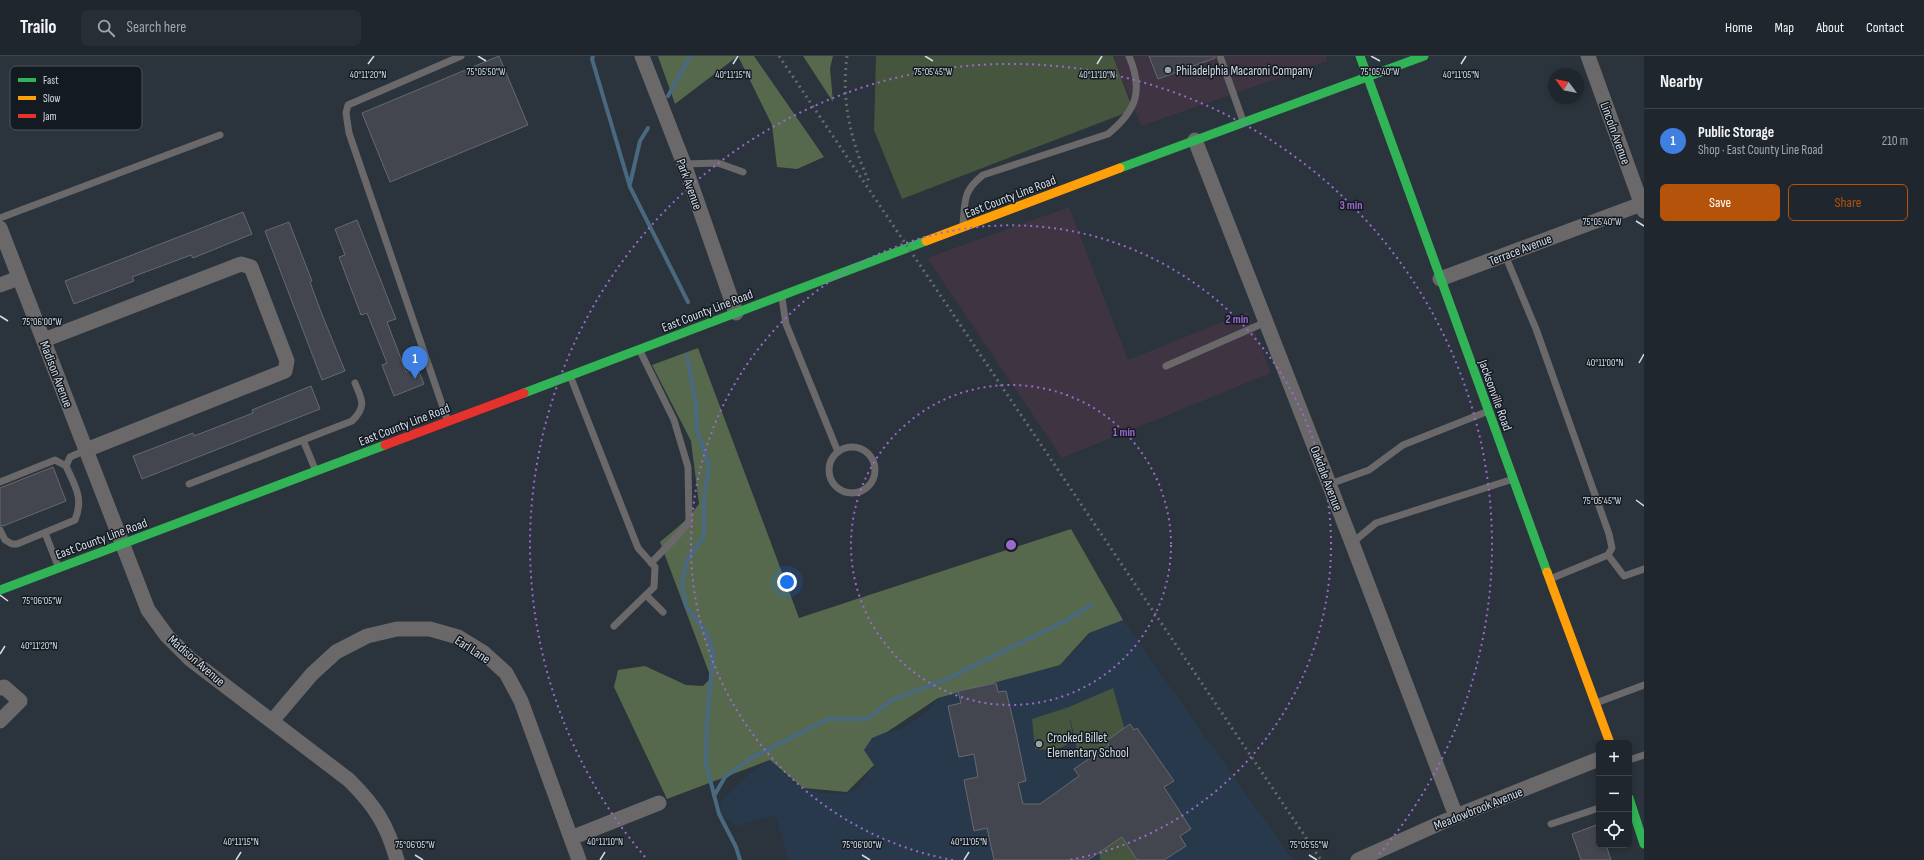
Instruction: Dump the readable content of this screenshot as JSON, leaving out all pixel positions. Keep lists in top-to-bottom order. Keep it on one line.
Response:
{"streets":{"main road":["East County Line Road","Jacksonville Road"],"street":["Lincoln Avenue","Park Avenue","Terrace Avenue","Madison Avenue","Oakdale Avenue","Earl Lane","Meadowbrook Avenue"]},"crossings":[["Lincoln Avenue","Terrace Avenue"],["Park Avenue","East County Line Road"],["East County Line Road","Madison Avenue"],["East County Line Road","Jacksonville Road"],["East County Line Road","Oakdale Avenue"],["Terrace Avenue","Jacksonville Road"],["Madison Avenue","Earl Lane"],["Oakdale Avenue","Meadowbrook Avenue"]],"places":["Philadelphia Macaroni Company","Crooked Billet Elementary School"],"legend":["Fast","Slow","Jam"],"north":"top left","page":{"header":"Trailo","search":"Search here","nav":["Home","Map","About","Contact"],"heading":"Nearby","list":[{"mark":"1","name":"Public Storage","note":"Shop · East County Line Road","value":"210 m"}],"buttons":["Save","Share"],"pins":"1","map_buttons":["+","−"]},"coordinates":["75°05'40\"W","75°05'50\"W","75°05'45\"W","40°11'20\"N","40°11'15\"N","40°11'10\"N","40°11'05\"N","75°06'00\"W","40°11'00\"N","75°06'05\"W","75°05'55\"W"],"rings":["3 min","2 min","1 min"]}
